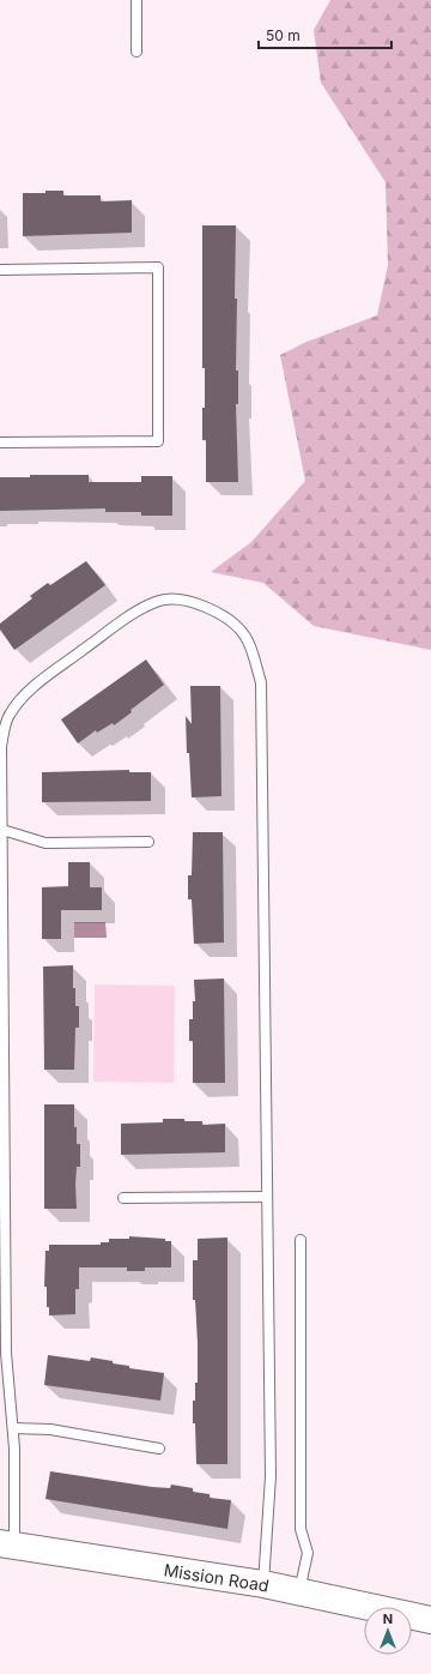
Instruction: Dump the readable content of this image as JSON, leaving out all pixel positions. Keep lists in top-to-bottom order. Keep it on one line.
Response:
{"streets":{"street":["Mission Road"]},"scale_bar":"50 m","north":"top"}
